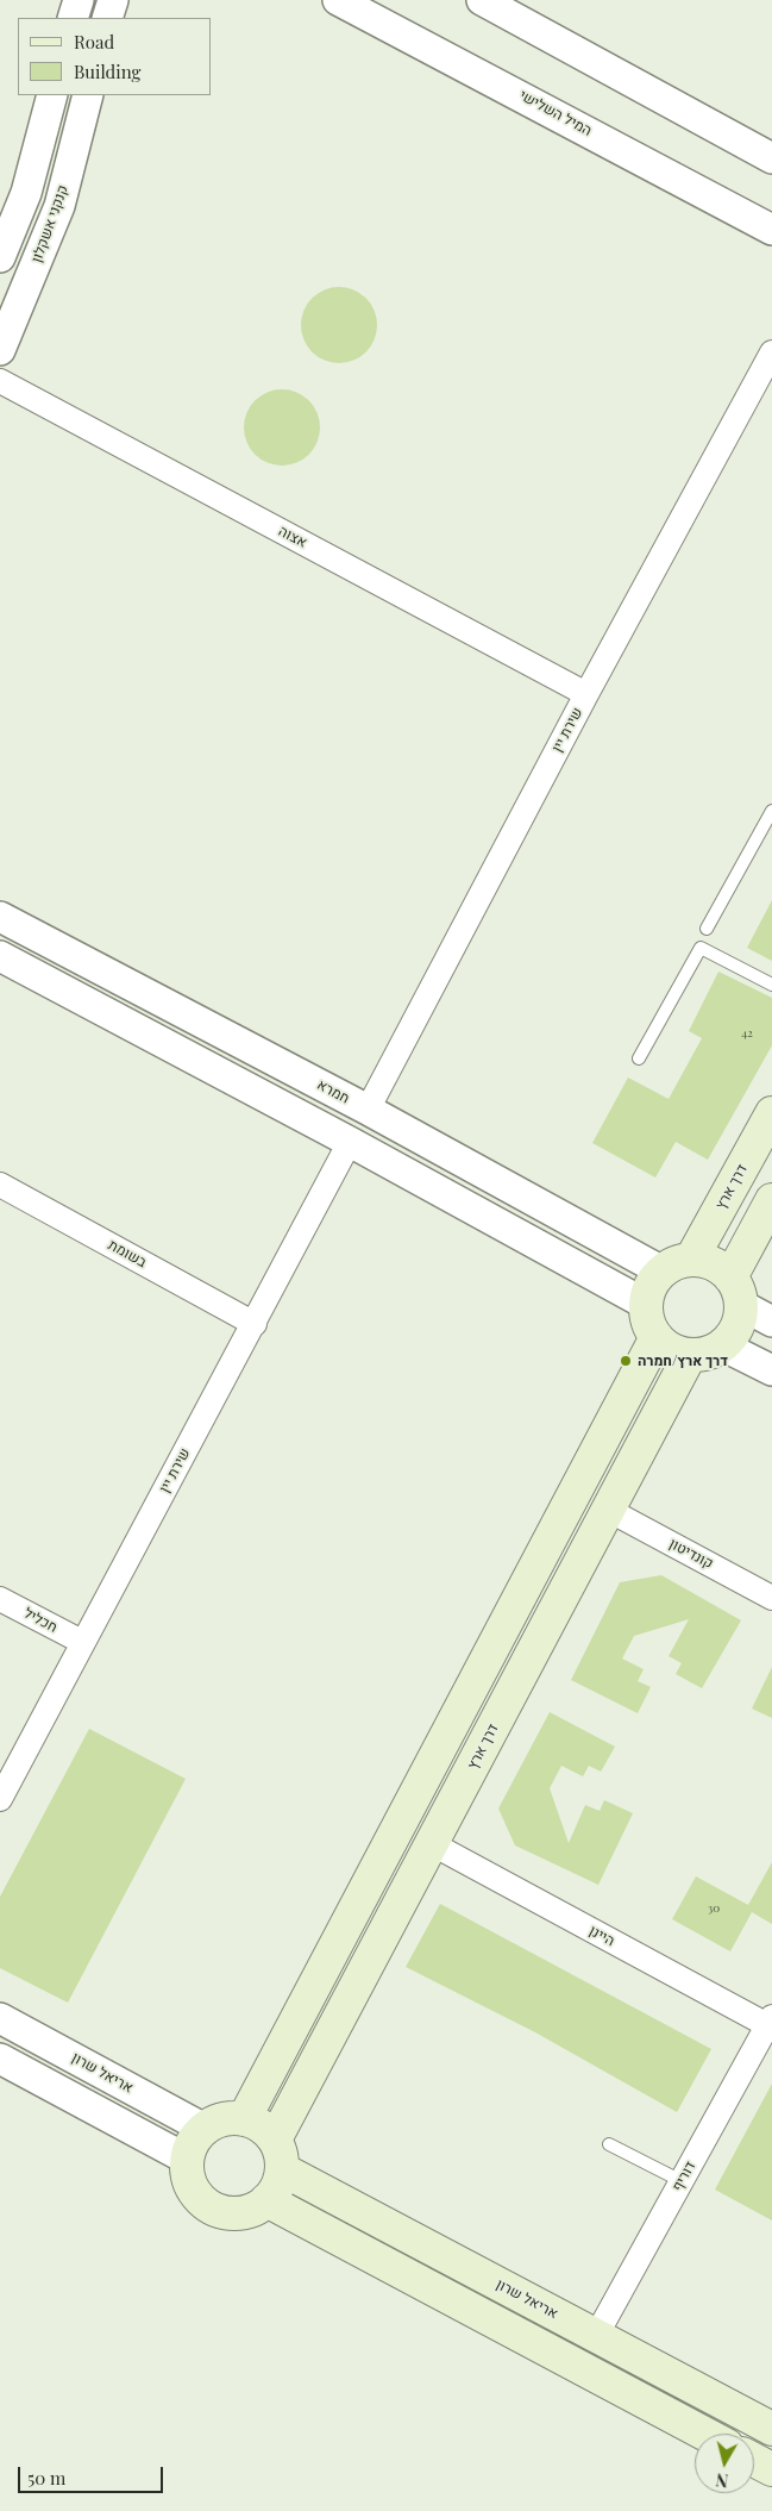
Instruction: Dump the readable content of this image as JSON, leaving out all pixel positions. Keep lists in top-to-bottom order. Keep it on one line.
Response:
{"streets":{"main road":["דרך ארץ","אריאל שרון"],"street":["המיל השלישי","קנקני אשקלון","אצוה","שירת יין","חמרא","בשומת","קונדיטון","חכליל","היינן","דוריף"]},"crossings":[["אצוה","שירת יין"],["שירת יין","חמרא"],["שירת יין","בשומת"],["שירת יין","חכליל"],["חמרא","דרך ארץ"],["דרך ארץ","קונדיטון"],["דרך ארץ","היינן"],["דרך ארץ","אריאל שרון"],["היינן","דוריף"],["אריאל שרון","דוריף"]],"places":["דרך ארץ/חמרה"],"house_numbers":["42","30"],"legend":["Road","Building"],"scale_bar":"50 m","north":"bottom"}
